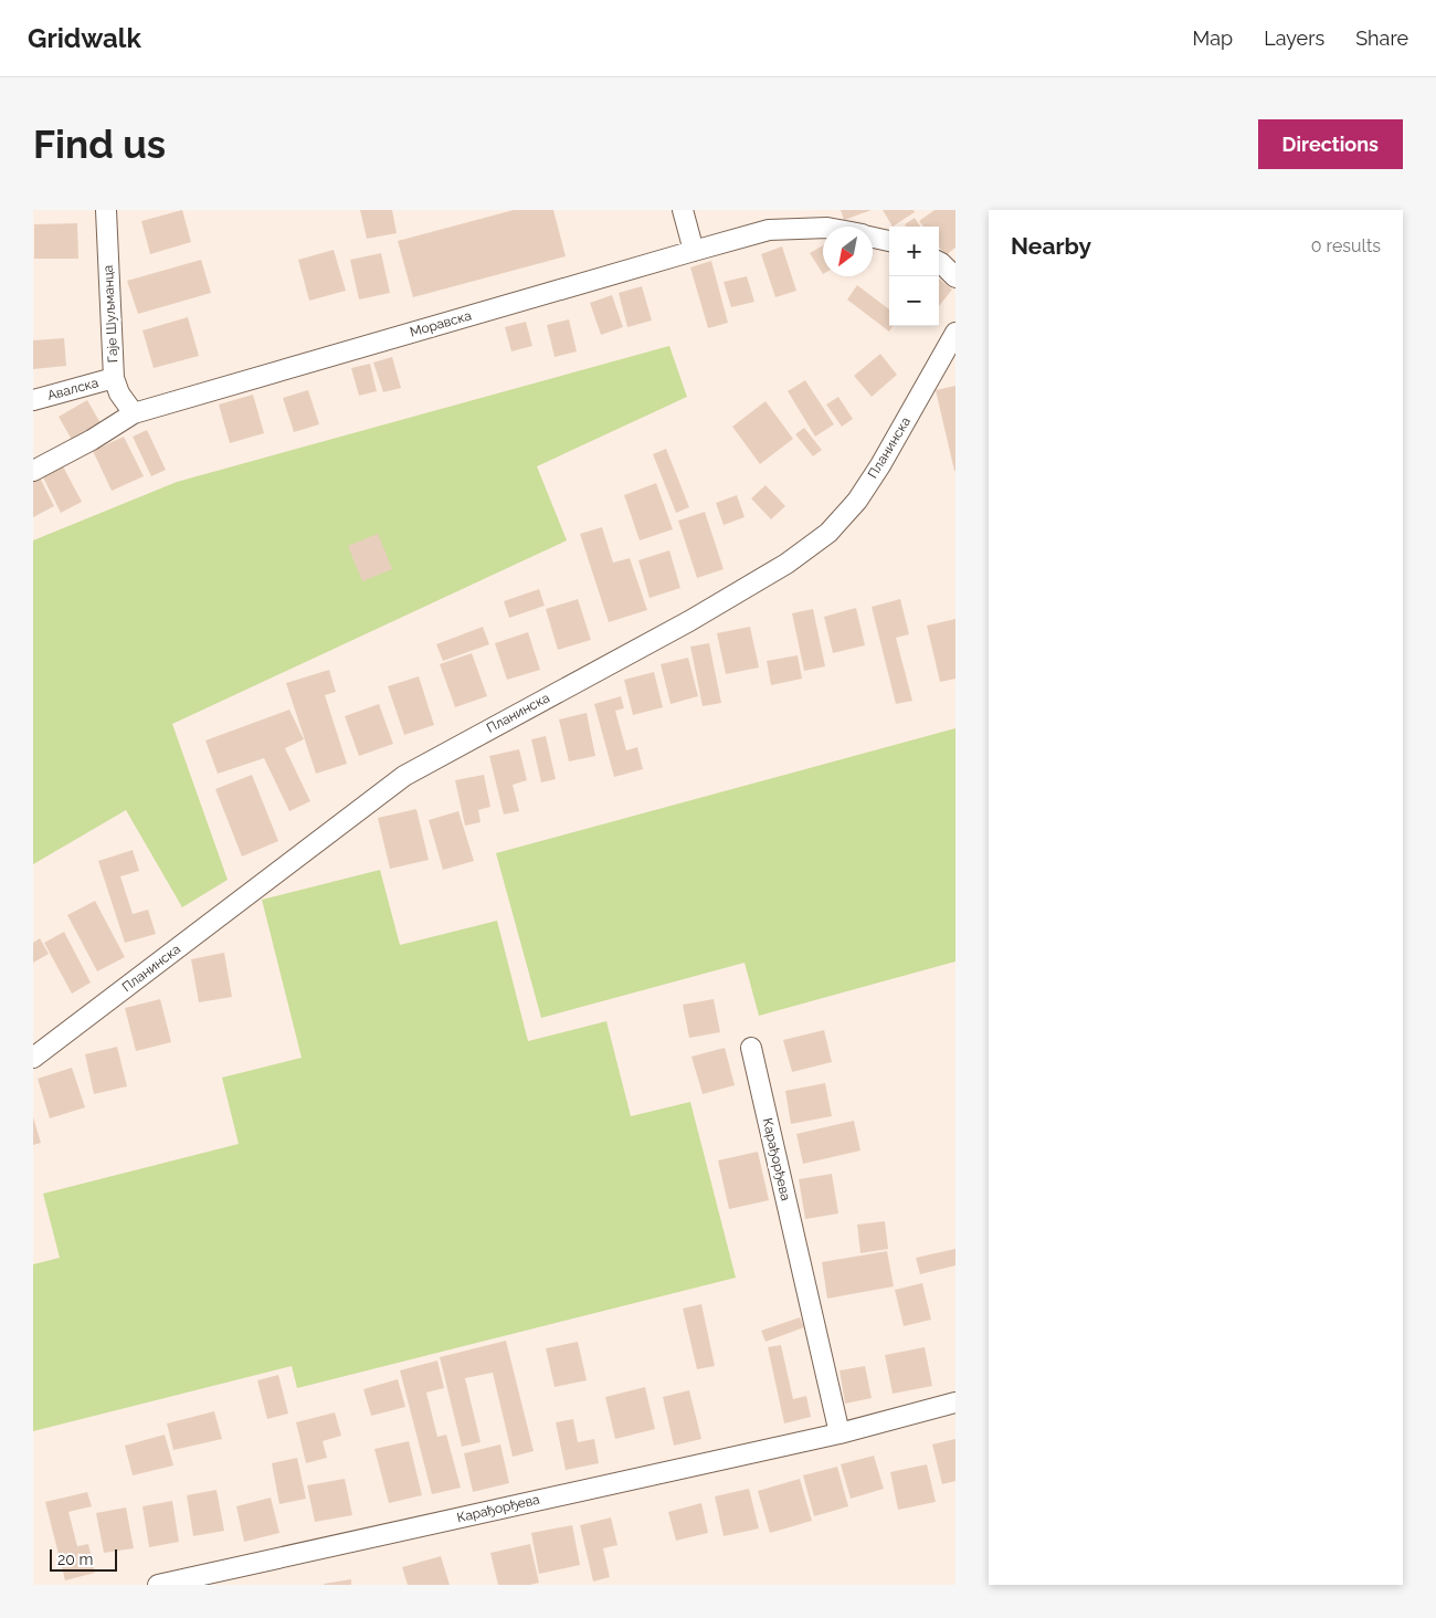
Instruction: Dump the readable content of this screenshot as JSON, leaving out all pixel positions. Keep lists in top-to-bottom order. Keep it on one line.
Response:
{"streets":{"street":["Гаје Шуљманца","Моравска","Авалска","Планинска","Карађорђева"]},"crossings":[["Гаје Шуљманца","Моравска"],["Гаје Шуљманца","Авалска"]],"scale_bar":"20 m","north":"bottom left","page":{"header":"Gridwalk","nav":["Map","Layers","Share"],"buttons":"Directions","title":"Find us","heading":["Nearby","0 results"],"map_buttons":["+","−"],"scale":"20 m"}}
